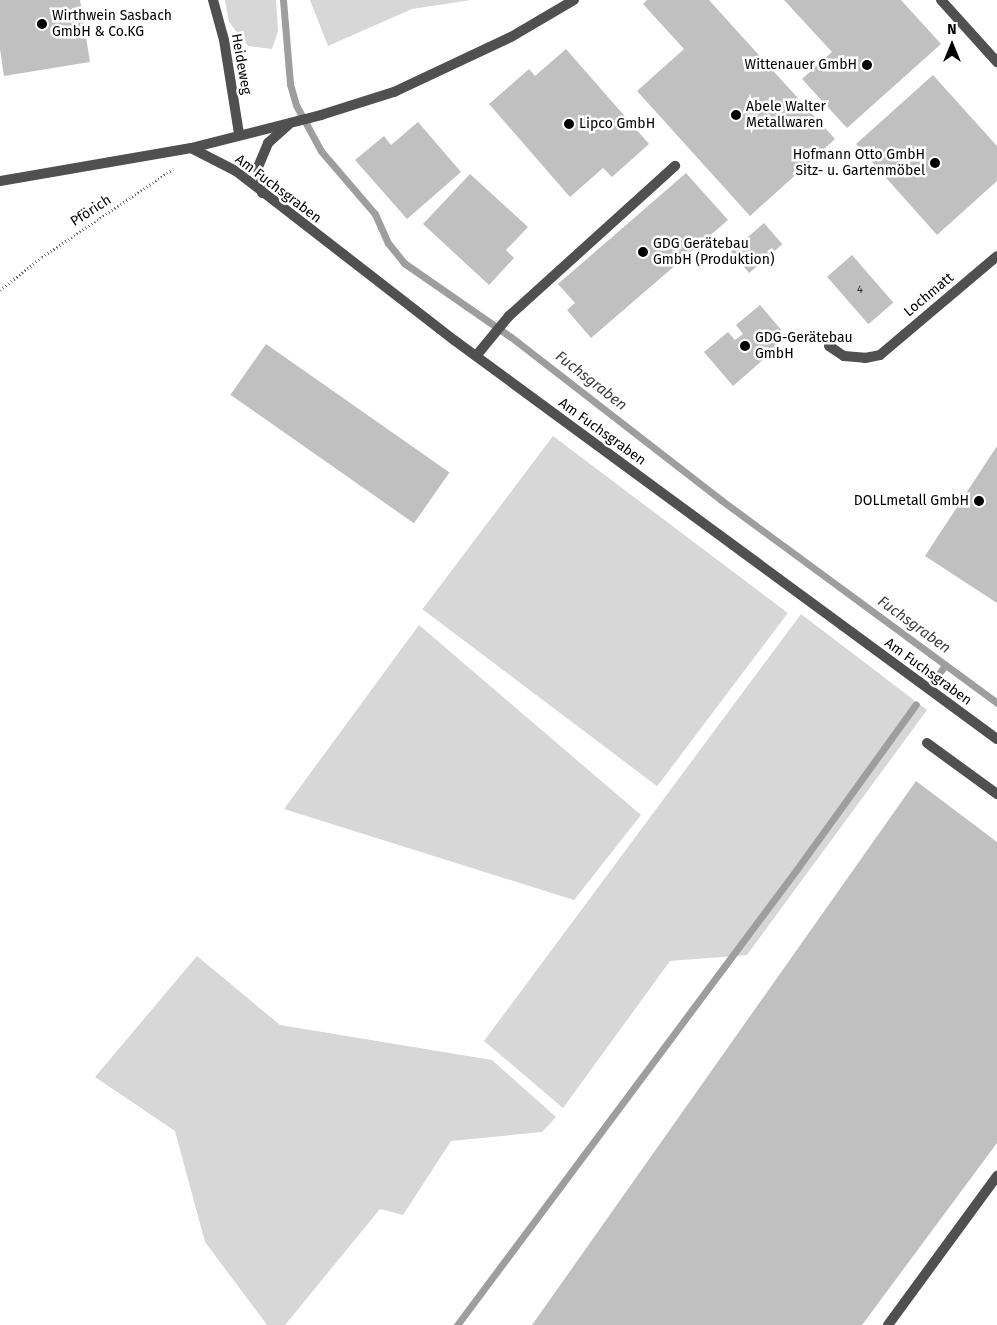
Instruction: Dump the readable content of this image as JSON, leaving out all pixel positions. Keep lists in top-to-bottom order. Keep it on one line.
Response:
{"streets":{"street":["Heideweg","Am Fuchsgraben","Lochmatt"],"path":["Pförich"]},"crossings":[["Heideweg","Am Fuchsgraben"],["Am Fuchsgraben","Pförich"]],"water":["Fuchsgraben"],"places":["Wirthwein Sasbach GmbH & Co.KG","Wittenauer GmbH","Abele Walter Metallwaren","Lipco GmbH","Hofmann Otto GmbH Sitz- u. Gartenmöbel","GDG Gerätebau GmbH (Produktion)","GDG-Gerätebau GmbH","DOLLmetall GmbH"],"house_numbers":["4"],"north":"top"}
